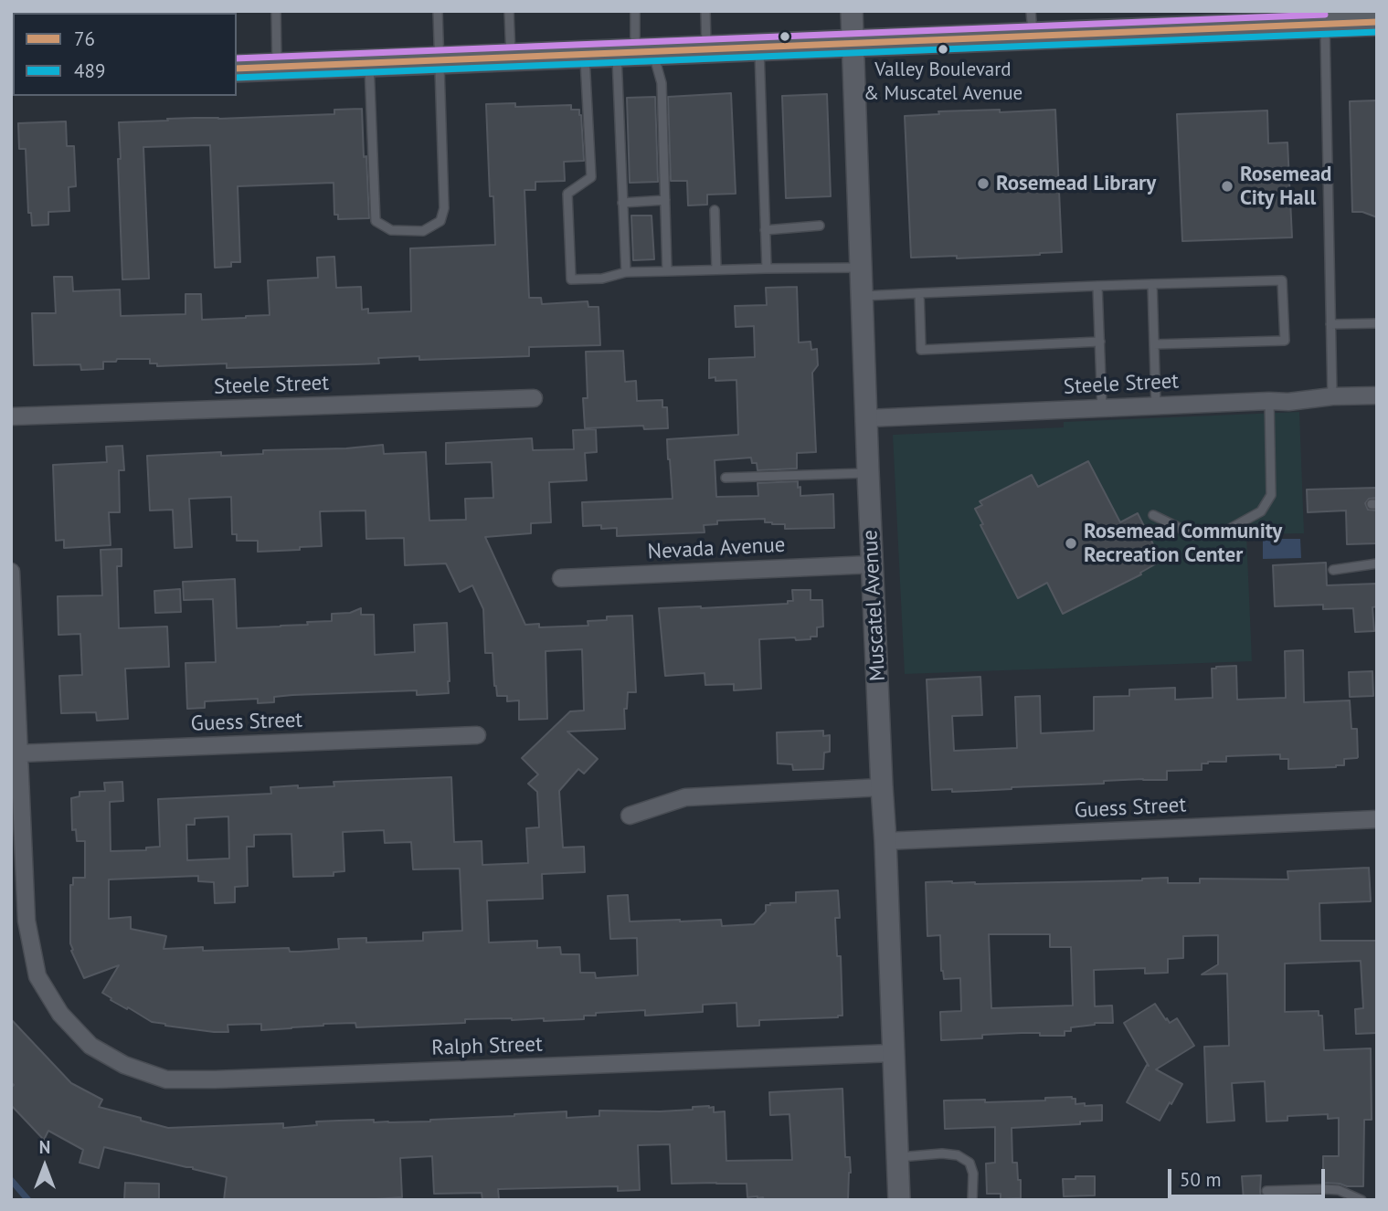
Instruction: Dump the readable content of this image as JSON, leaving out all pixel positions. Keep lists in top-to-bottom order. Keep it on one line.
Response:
{"streets":{"street":["Steele Street","Nevada Avenue","Muscatel Avenue","Guess Street","Ralph Street"]},"crossings":[["Steele Street","Muscatel Avenue"],["Nevada Avenue","Muscatel Avenue"],["Muscatel Avenue","Guess Street"],["Muscatel Avenue","Ralph Street"],["Guess Street","Ralph Street"]],"places":["Valley Boulevard & Muscatel Avenue","Rosemead Library","Rosemead City Hall","Rosemead Community Recreation Center"],"lines":["transit line 76","transit line 489"],"legend":["76","489"],"scale_bar":"50 m","north":"top"}
